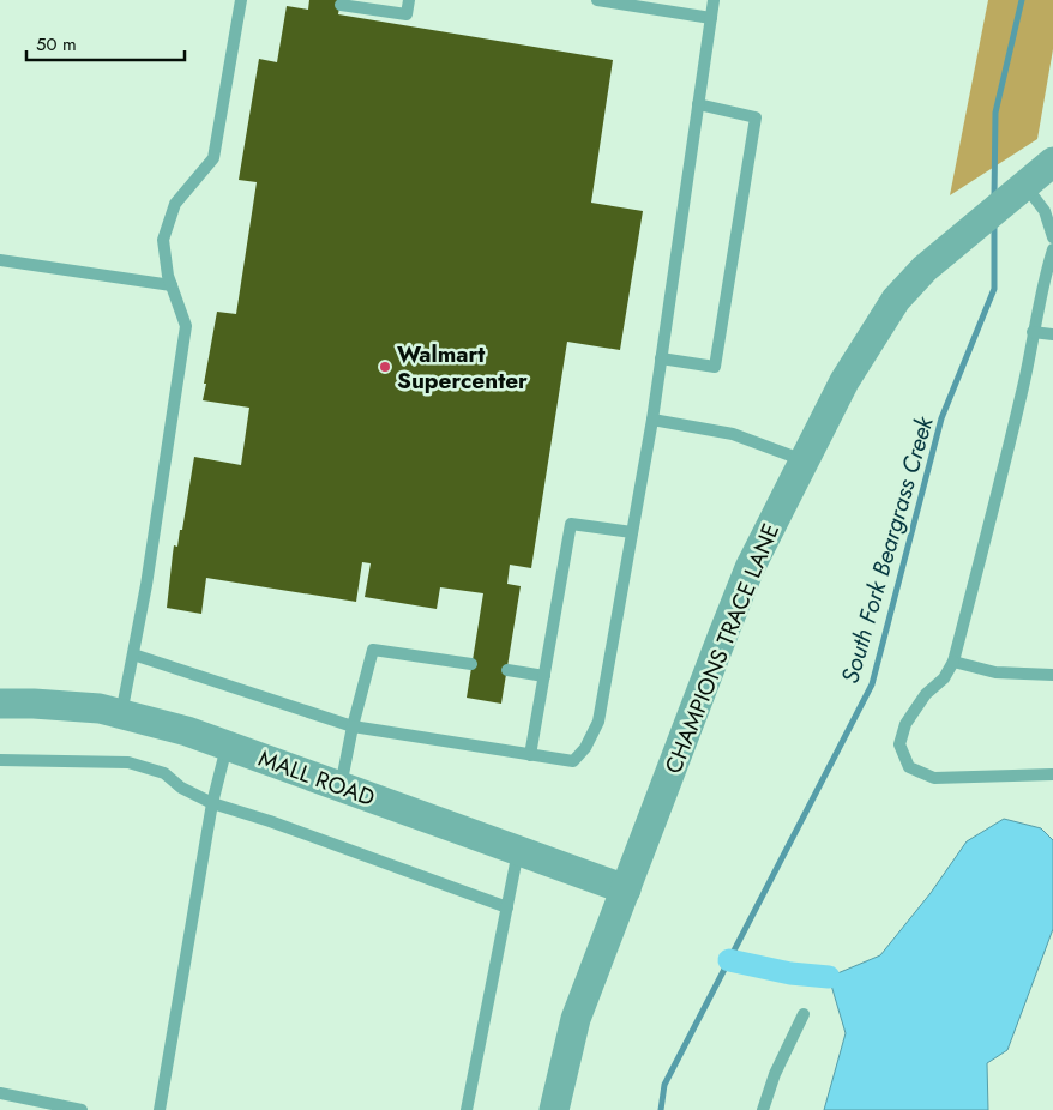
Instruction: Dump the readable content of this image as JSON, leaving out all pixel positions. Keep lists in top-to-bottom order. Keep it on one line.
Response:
{"streets":{"street":["CHAMPIONS TRACE LANE","MALL ROAD"]},"crossings":[["CHAMPIONS TRACE LANE","MALL ROAD"]],"water":["South Fork Beargrass Creek"],"places":["Walmart Supercenter"],"scale_bar":"50 m"}
